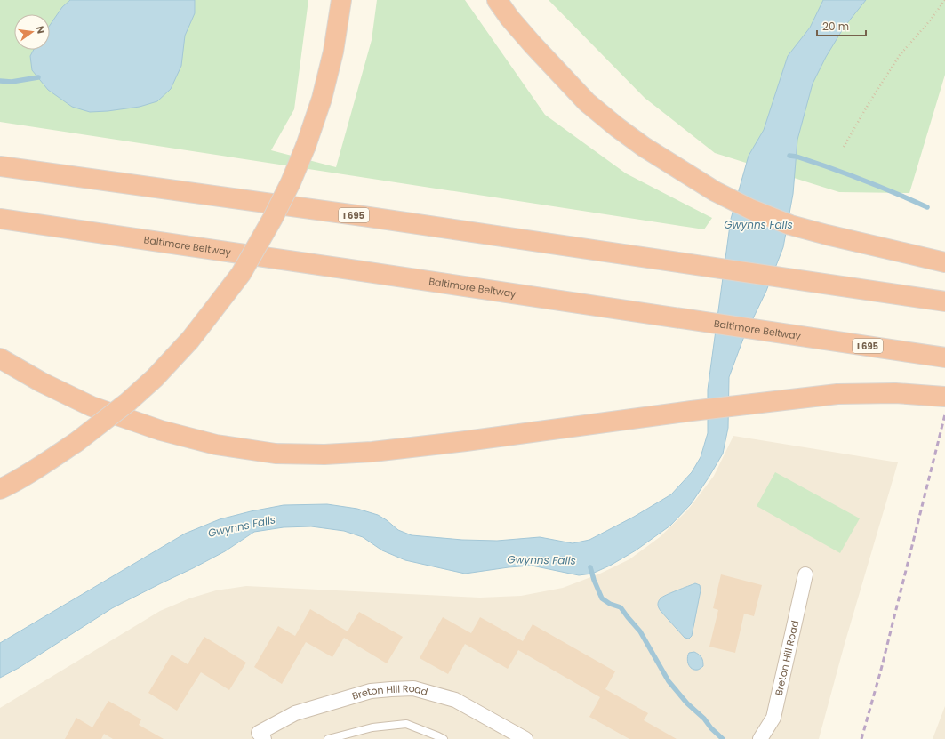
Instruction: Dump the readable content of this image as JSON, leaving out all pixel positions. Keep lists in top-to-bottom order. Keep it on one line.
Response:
{"streets":{"highway":["I 695","Baltimore Beltway"],"street":["Breton Hill Road"]},"water":["Gwynns Falls"],"scale_bar":"20 m","north":"right"}
